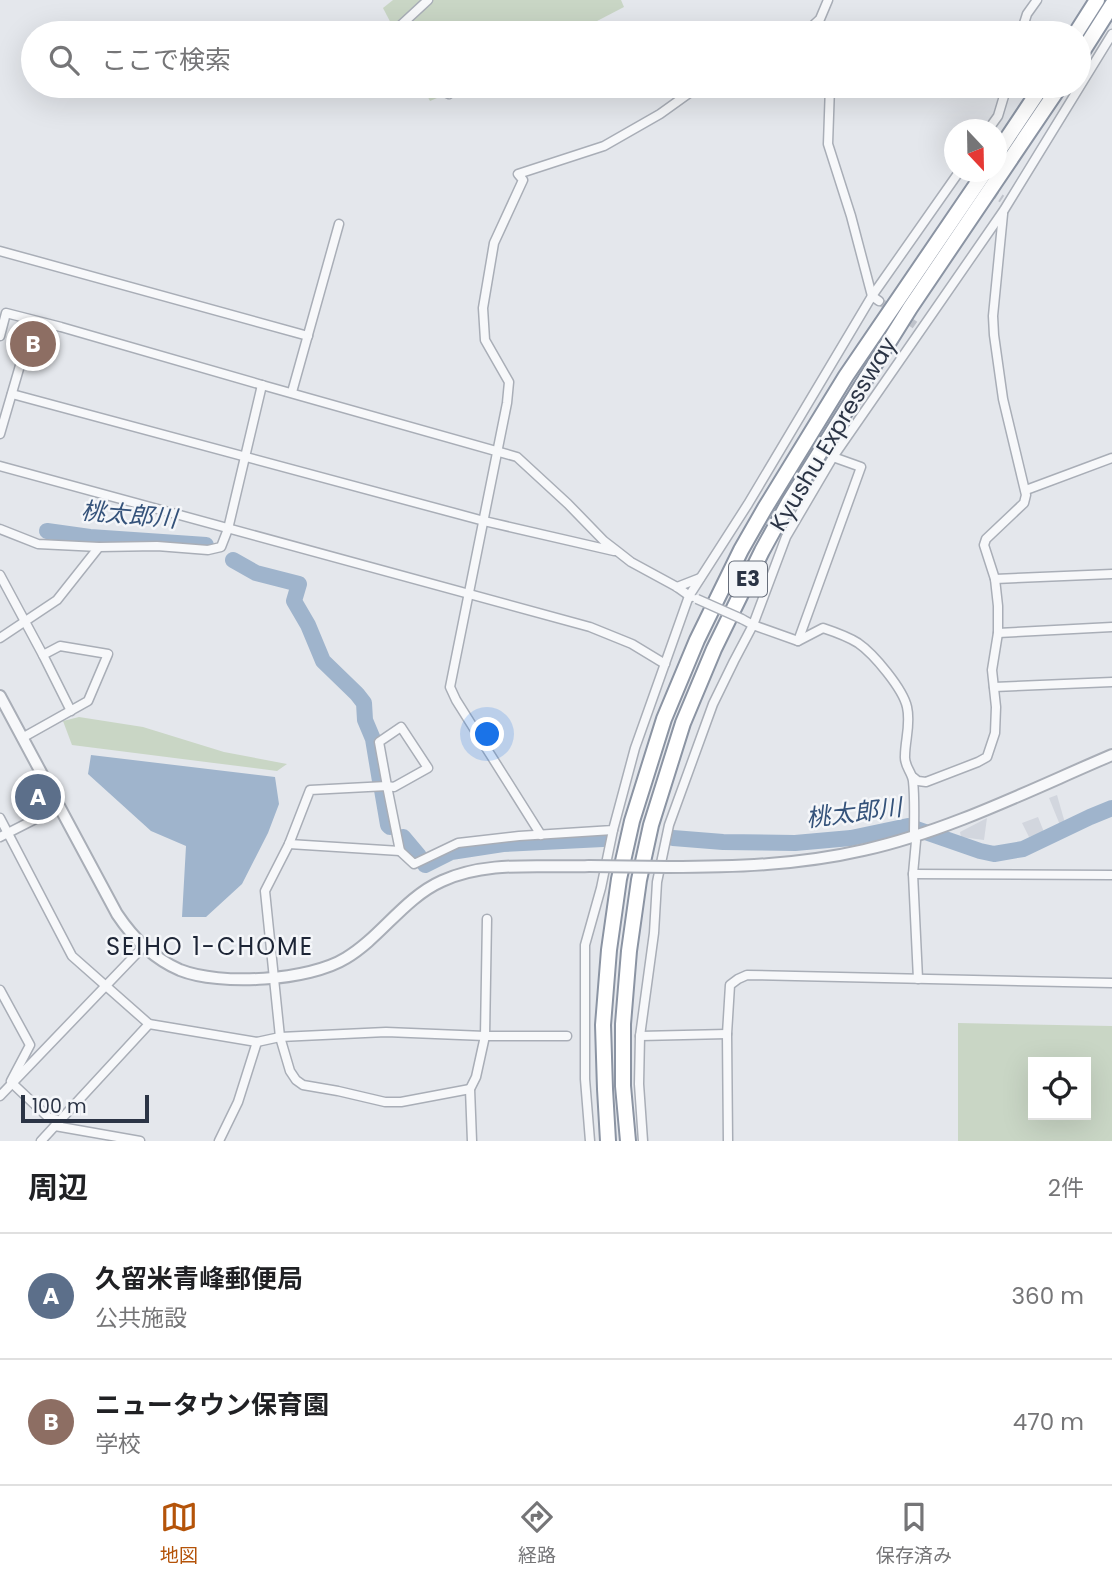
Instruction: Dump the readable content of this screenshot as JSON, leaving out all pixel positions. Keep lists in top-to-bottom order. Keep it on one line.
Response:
{"streets":{"highway":["Kyushu Expressway","E3"]},"districts":["SEIHO 1-CHOME"],"water":["桃太郎川"],"scale_bar":"100 m","north":"bottom","page":{"search":"ここで検索","pins":["B","A"],"scale":"100 m","heading":["周辺","2件"],"list":[{"mark":"A","name":"久留米青峰郵便局","note":"公共施設","value":"360 m"},{"mark":"B","name":"ニュータウン保育園","note":"学校","value":"470 m"}],"nav":["地図","経路","保存済み"]}}
